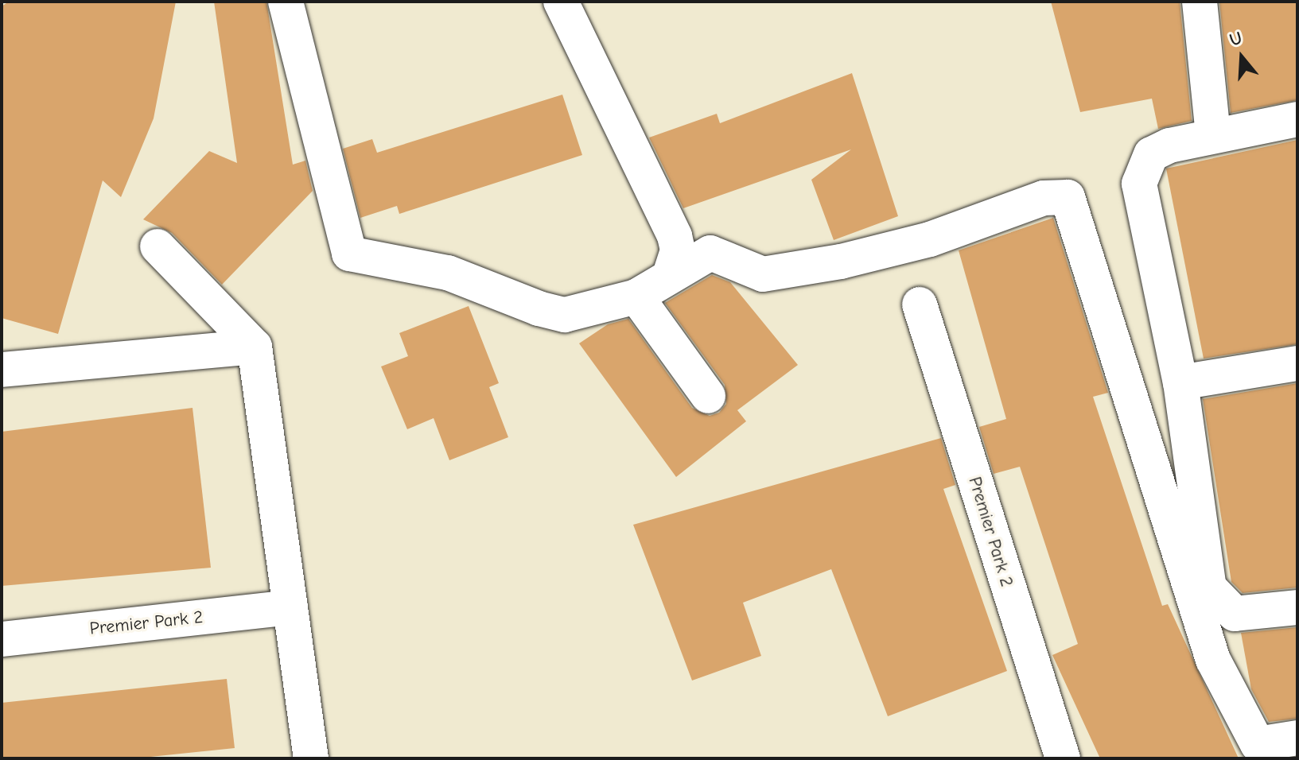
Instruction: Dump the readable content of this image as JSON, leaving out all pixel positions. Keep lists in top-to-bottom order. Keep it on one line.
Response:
{"streets":{"street":["Premier Park 2"]},"north":"top"}
